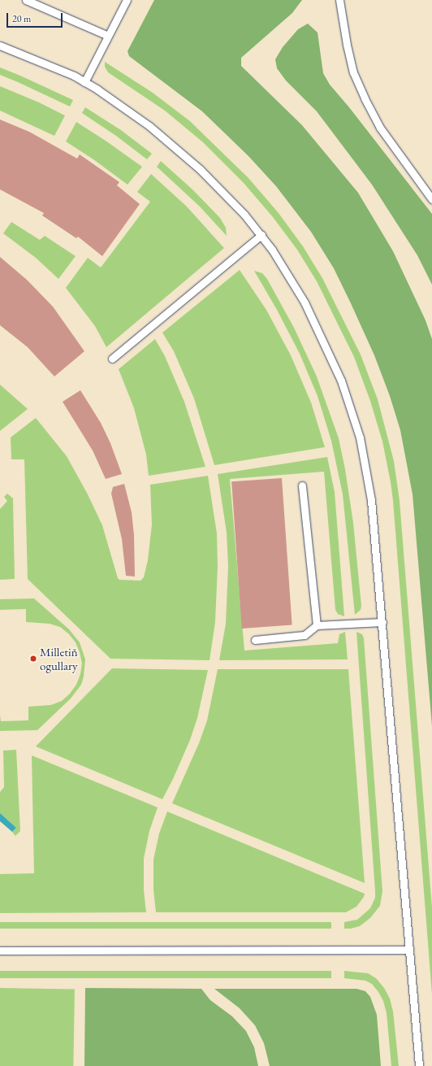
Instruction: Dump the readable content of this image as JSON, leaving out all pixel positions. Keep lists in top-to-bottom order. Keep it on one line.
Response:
{"places":["Milletiň ogullary"],"scale_bar":"20 m"}
